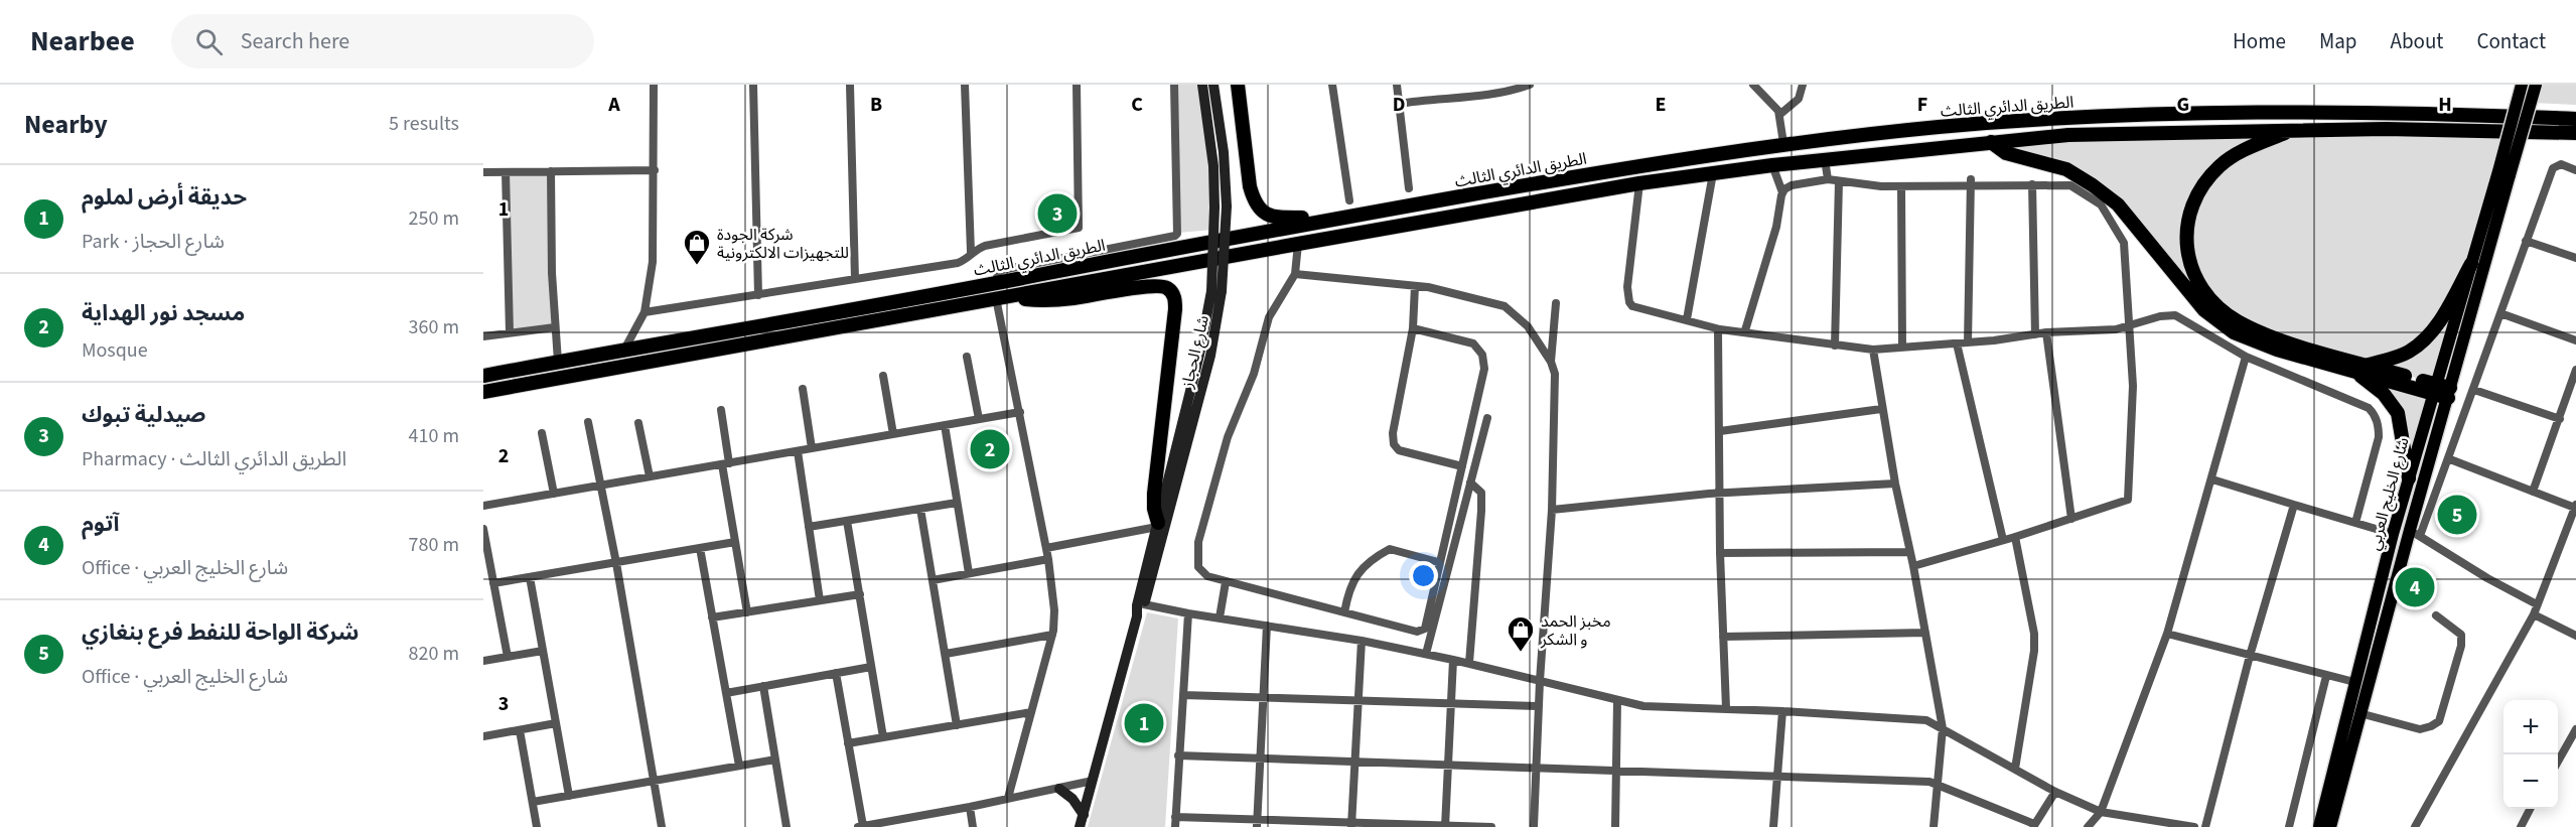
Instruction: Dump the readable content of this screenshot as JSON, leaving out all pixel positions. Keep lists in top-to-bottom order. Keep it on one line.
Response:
{"streets":{"highway":["الطريق الدائري الثالث"],"main road":["شارع الحجاز","شارع الخليج العربي"]},"places":{"shop":["شركة الجودة للتجهيزات الالكترونية","مخبز الحمد و الشكر"]},"page":{"header":"Nearbee","search":"Search here","nav":["Home","Map","About","Contact"],"heading":["Nearby","5 results"],"list":[{"mark":"1","name":"حديقة أرض لملوم","note":"Park · شارع الحجاز","value":"250 m"},{"mark":"2","name":"مسجد نور الهداية","note":"Mosque","value":"360 m"},{"mark":"3","name":"صيدلية تبوك","note":"Pharmacy · الطريق الدائري الثالث","value":"410 m"},{"mark":"4","name":"آتوم","note":"Office · شارع الخليج العربي","value":"780 m"},{"mark":"5","name":"شركة الواحة للنفط فرع بنغازي","note":"Office · شارع الخليج العربي","value":"820 m"}],"pins":["3","2","5","4","1"],"map_buttons":["+","−"]},"grid":{"columns":["A","B","C","D","E","F","G","H"],"rows":["1","2","3"]}}
